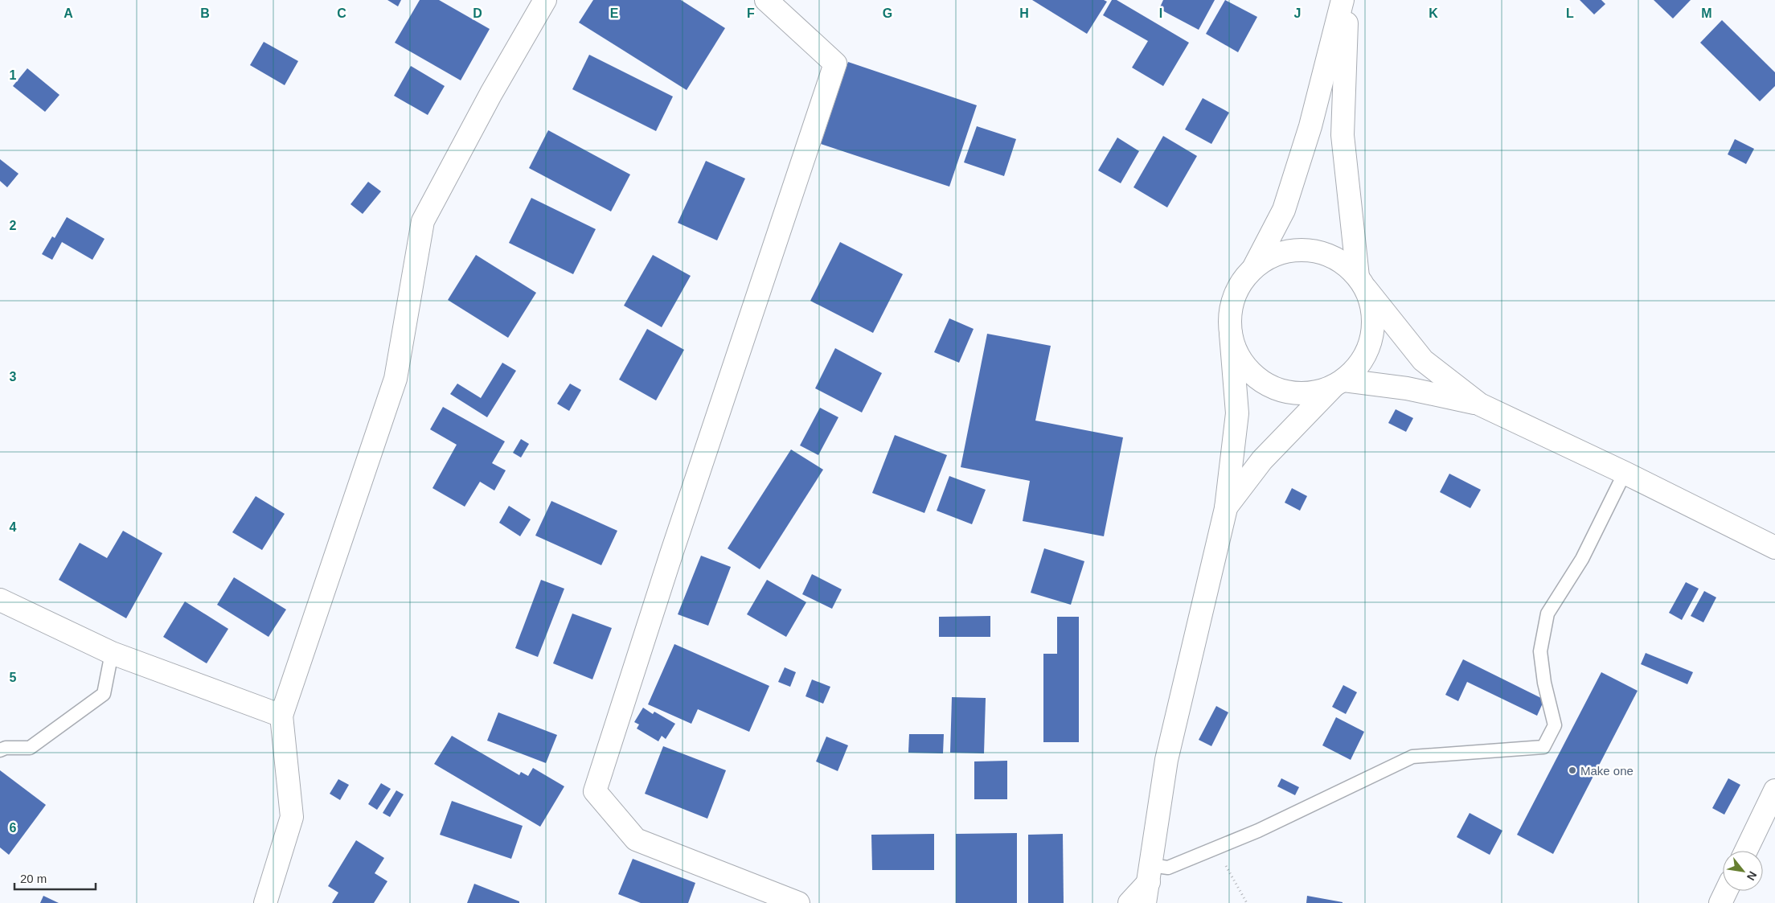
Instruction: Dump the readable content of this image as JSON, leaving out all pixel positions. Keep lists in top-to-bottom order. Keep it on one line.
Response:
{"places":["Make one"],"scale_bar":"20 m","north":"bottom right","grid":{"columns":["A","B","C","D","E","F","G","H","I","J","K","L","M"],"rows":["1","2","3","4","5","6"]}}
